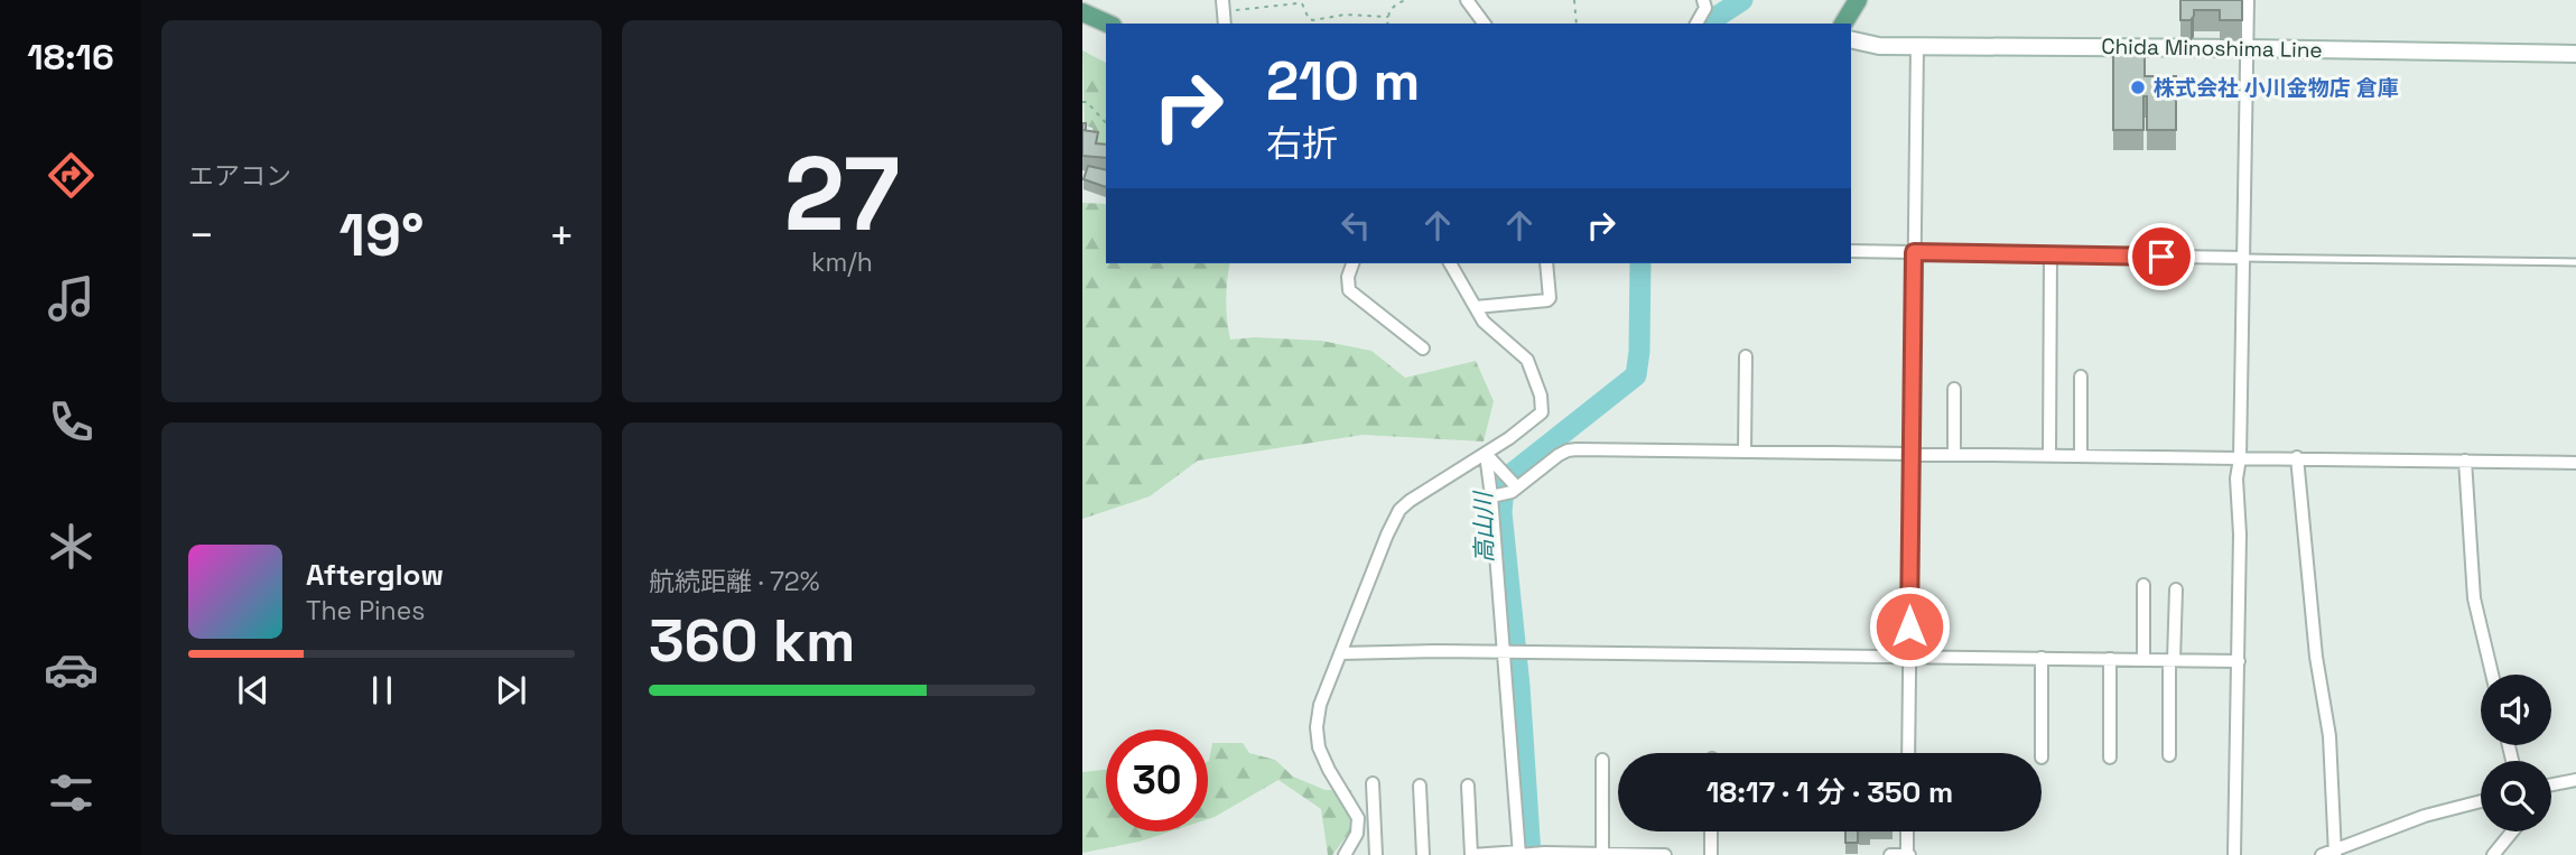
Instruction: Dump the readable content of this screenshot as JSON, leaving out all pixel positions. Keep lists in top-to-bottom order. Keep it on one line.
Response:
{"streets":{"main road":["Chida Minoshima Line"]},"water":["高山川"],"places":["株式会社 小川金物店 倉庫"],"page":{"tabs":"18:16","tile":["エアコン",["27","km/h"],["航続距離 · 72%","360 km"]],"turn":["210 m","右折"],"heat":["−","19°","+"],"song":["Afterglow","The Pines"],"limit":"30","trip":"18:17 · 1 分 · 350 m"}}
